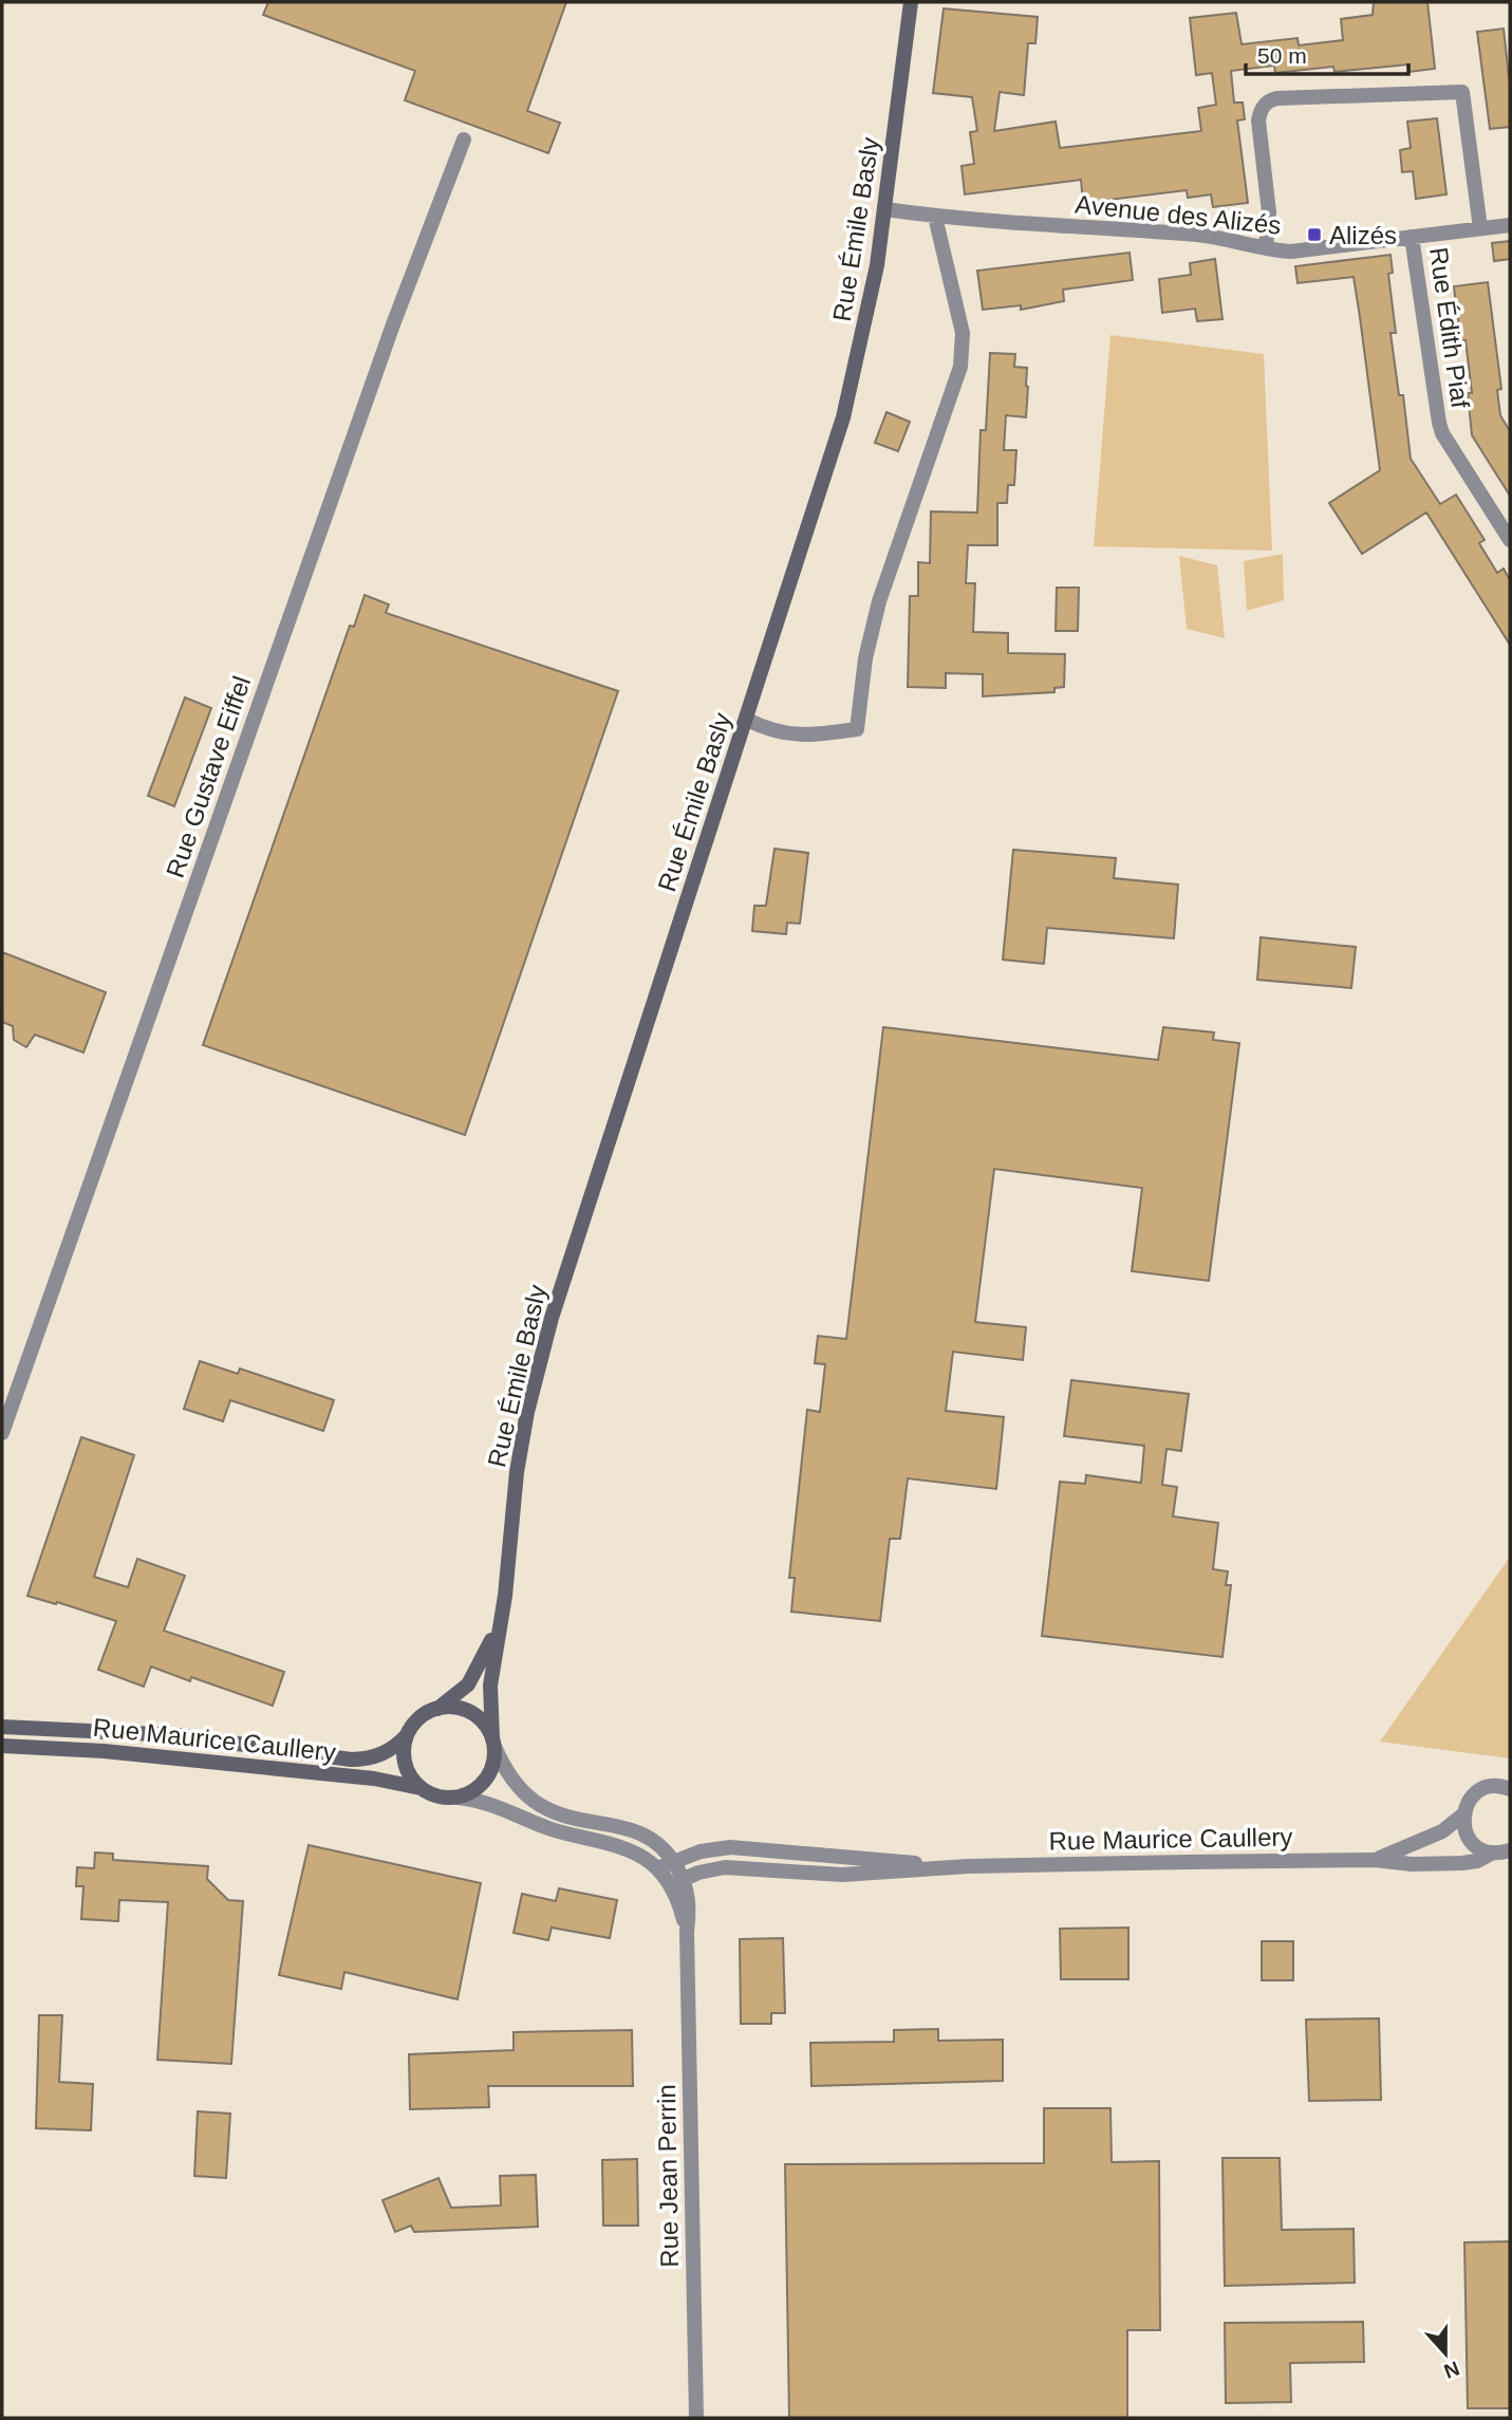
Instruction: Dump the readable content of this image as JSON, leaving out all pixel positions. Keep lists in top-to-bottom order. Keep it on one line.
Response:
{"streets":{"street":["Avenue des Alizés","Rue Émile Basly","Rue Édith Piaf","Rue Gustave Eiffel","Rue Maurice Caullery","Rue Jean Perrin"]},"crossings":[["Avenue des Alizés","Rue Émile Basly"],["Avenue des Alizés","Rue Édith Piaf"],["Rue Émile Basly","Rue Maurice Caullery"],["Rue Maurice Caullery","Rue Jean Perrin"]],"places":{"transit":["Alizés"]},"scale_bar":"50 m","north":"bottom"}
